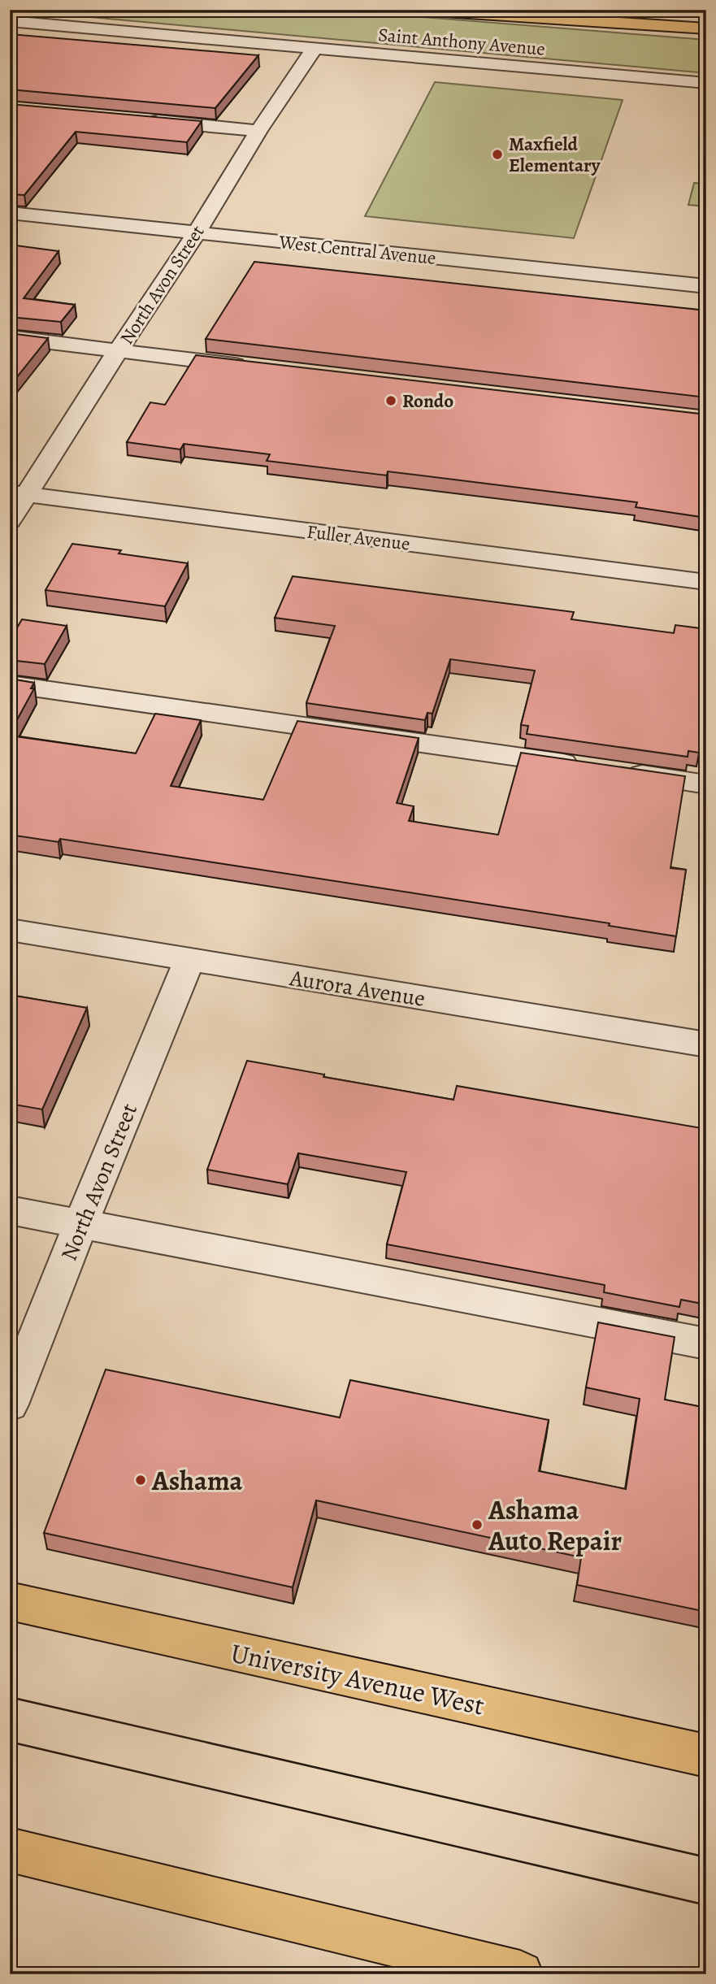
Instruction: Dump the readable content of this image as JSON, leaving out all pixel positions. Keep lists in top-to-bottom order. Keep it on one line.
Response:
{"streets":{"main road":["University Avenue West"],"street":["Saint Anthony Avenue","West Central Avenue","North Avon Street","Fuller Avenue","Aurora Avenue"]},"crossings":[["Saint Anthony Avenue","North Avon Street"],["West Central Avenue","North Avon Street"],["North Avon Street","Fuller Avenue"],["North Avon Street","Aurora Avenue"]],"places":["Maxfield Elementary","Rondo","Ashama","Ashama Auto Repair"]}
